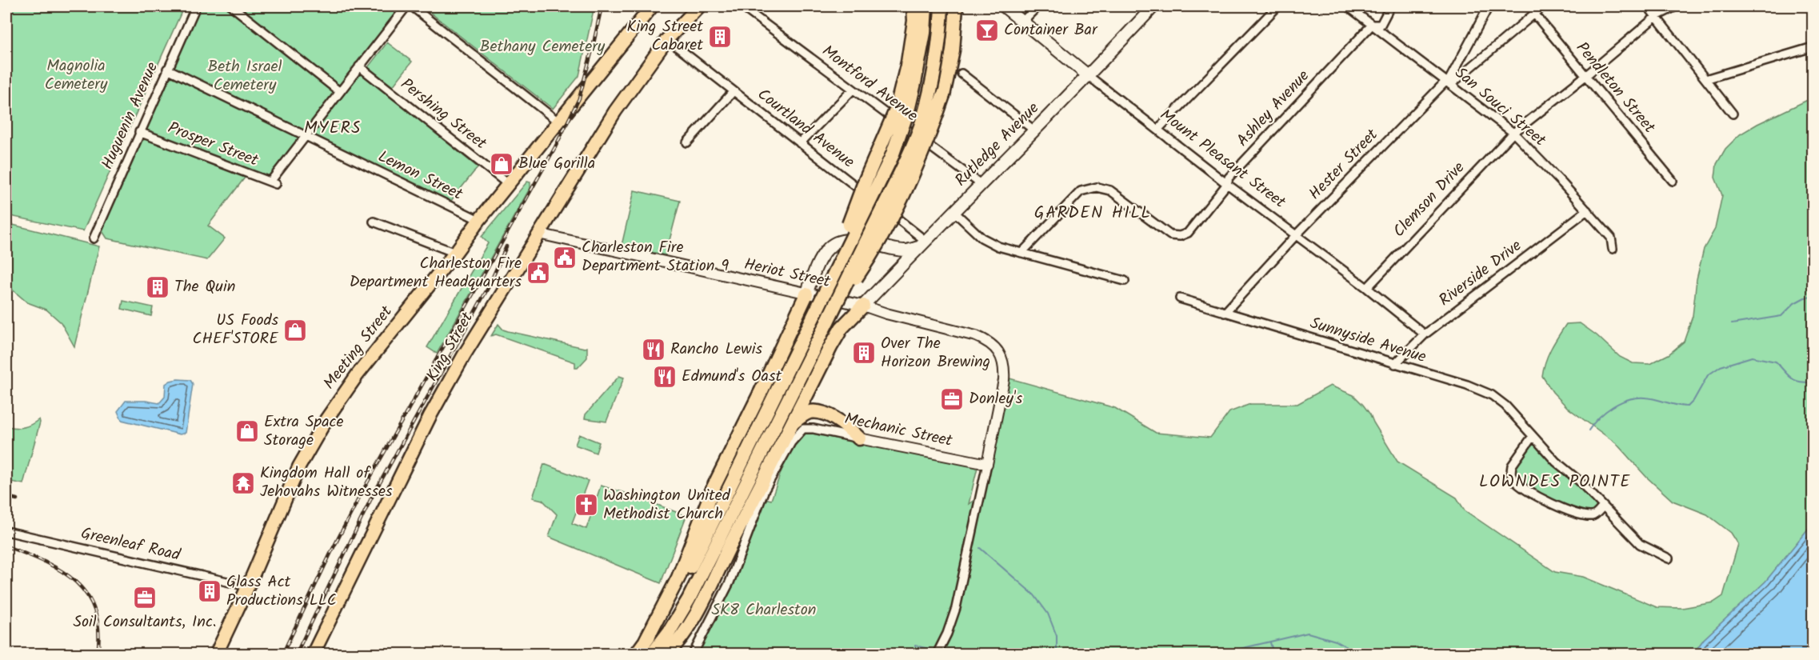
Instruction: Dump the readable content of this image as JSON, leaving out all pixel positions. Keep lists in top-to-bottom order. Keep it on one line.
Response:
{"streets":{"main road":["Rutledge Avenue","Mount Pleasant Street","King Street","Meeting Street"],"street":["Montford Avenue","Pendleton Street","San Souci Street","Ashley Avenue","Pershing Street","Huguenin Avenue","Courtland Avenue","Prosper Street","Hester Street","Lemon Street","Clemson Drive","Heriot Street","Riverside Drive","Sunnyside Avenue","Mechanic Street","Greenleaf Road"]},"crossings":[["Montford Avenue","Rutledge Avenue"],["Pendleton Street","Hester Street"],["Pendleton Street","Clemson Drive"],["San Souci Street","Ashley Avenue"],["San Souci Street","Hester Street"],["San Souci Street","Clemson Drive"],["San Souci Street","Riverside Drive"],["Ashley Avenue","Mount Pleasant Street"],["Pershing Street","Meeting Street"],["Huguenin Avenue","Prosper Street"],["Huguenin Avenue","Lemon Street"],["Courtland Avenue","Rutledge Avenue"],["Courtland Avenue","King Street"],["Prosper Street","Lemon Street"],["Rutledge Avenue","Mount Pleasant Street"],["Rutledge Avenue","Heriot Street"],["Mount Pleasant Street","Hester Street"],["Mount Pleasant Street","Clemson Drive"],["Mount Pleasant Street","Riverside Drive"],["Hester Street","Sunnyside Avenue"],["Lemon Street","Meeting Street"],["Heriot Street","King Street"],["Heriot Street","Mechanic Street"],["Riverside Drive","Sunnyside Avenue"],["Meeting Street","Greenleaf Road"]],"districts":["MYERS","GARDEN HILL","LOWNDES POINTE"],"parks":["Bethany Cemetery","Magnolia Cemetery","Beth Israel Cemetery","SK8 Charleston"],"places":{"bar":["Container Bar"],"building":["King Street Cabaret","The Quin","Over The Horizon Brewing","Glass Act Productions LLC"],"shop":["Blue Gorilla","US Foods CHEF'STORE","Extra Space Storage"],"public building":["Charleston Fire Department Station 9","Charleston Fire Department Headquarters"],"restaurant":["Rancho Lewis","Edmund's Oast"],"office":["Donley's","Soil Consultants, Inc."],"temple":["Kingdom Hall of Jehovahs Witnesses"],"church":["Washington United Methodist Church"]}}
